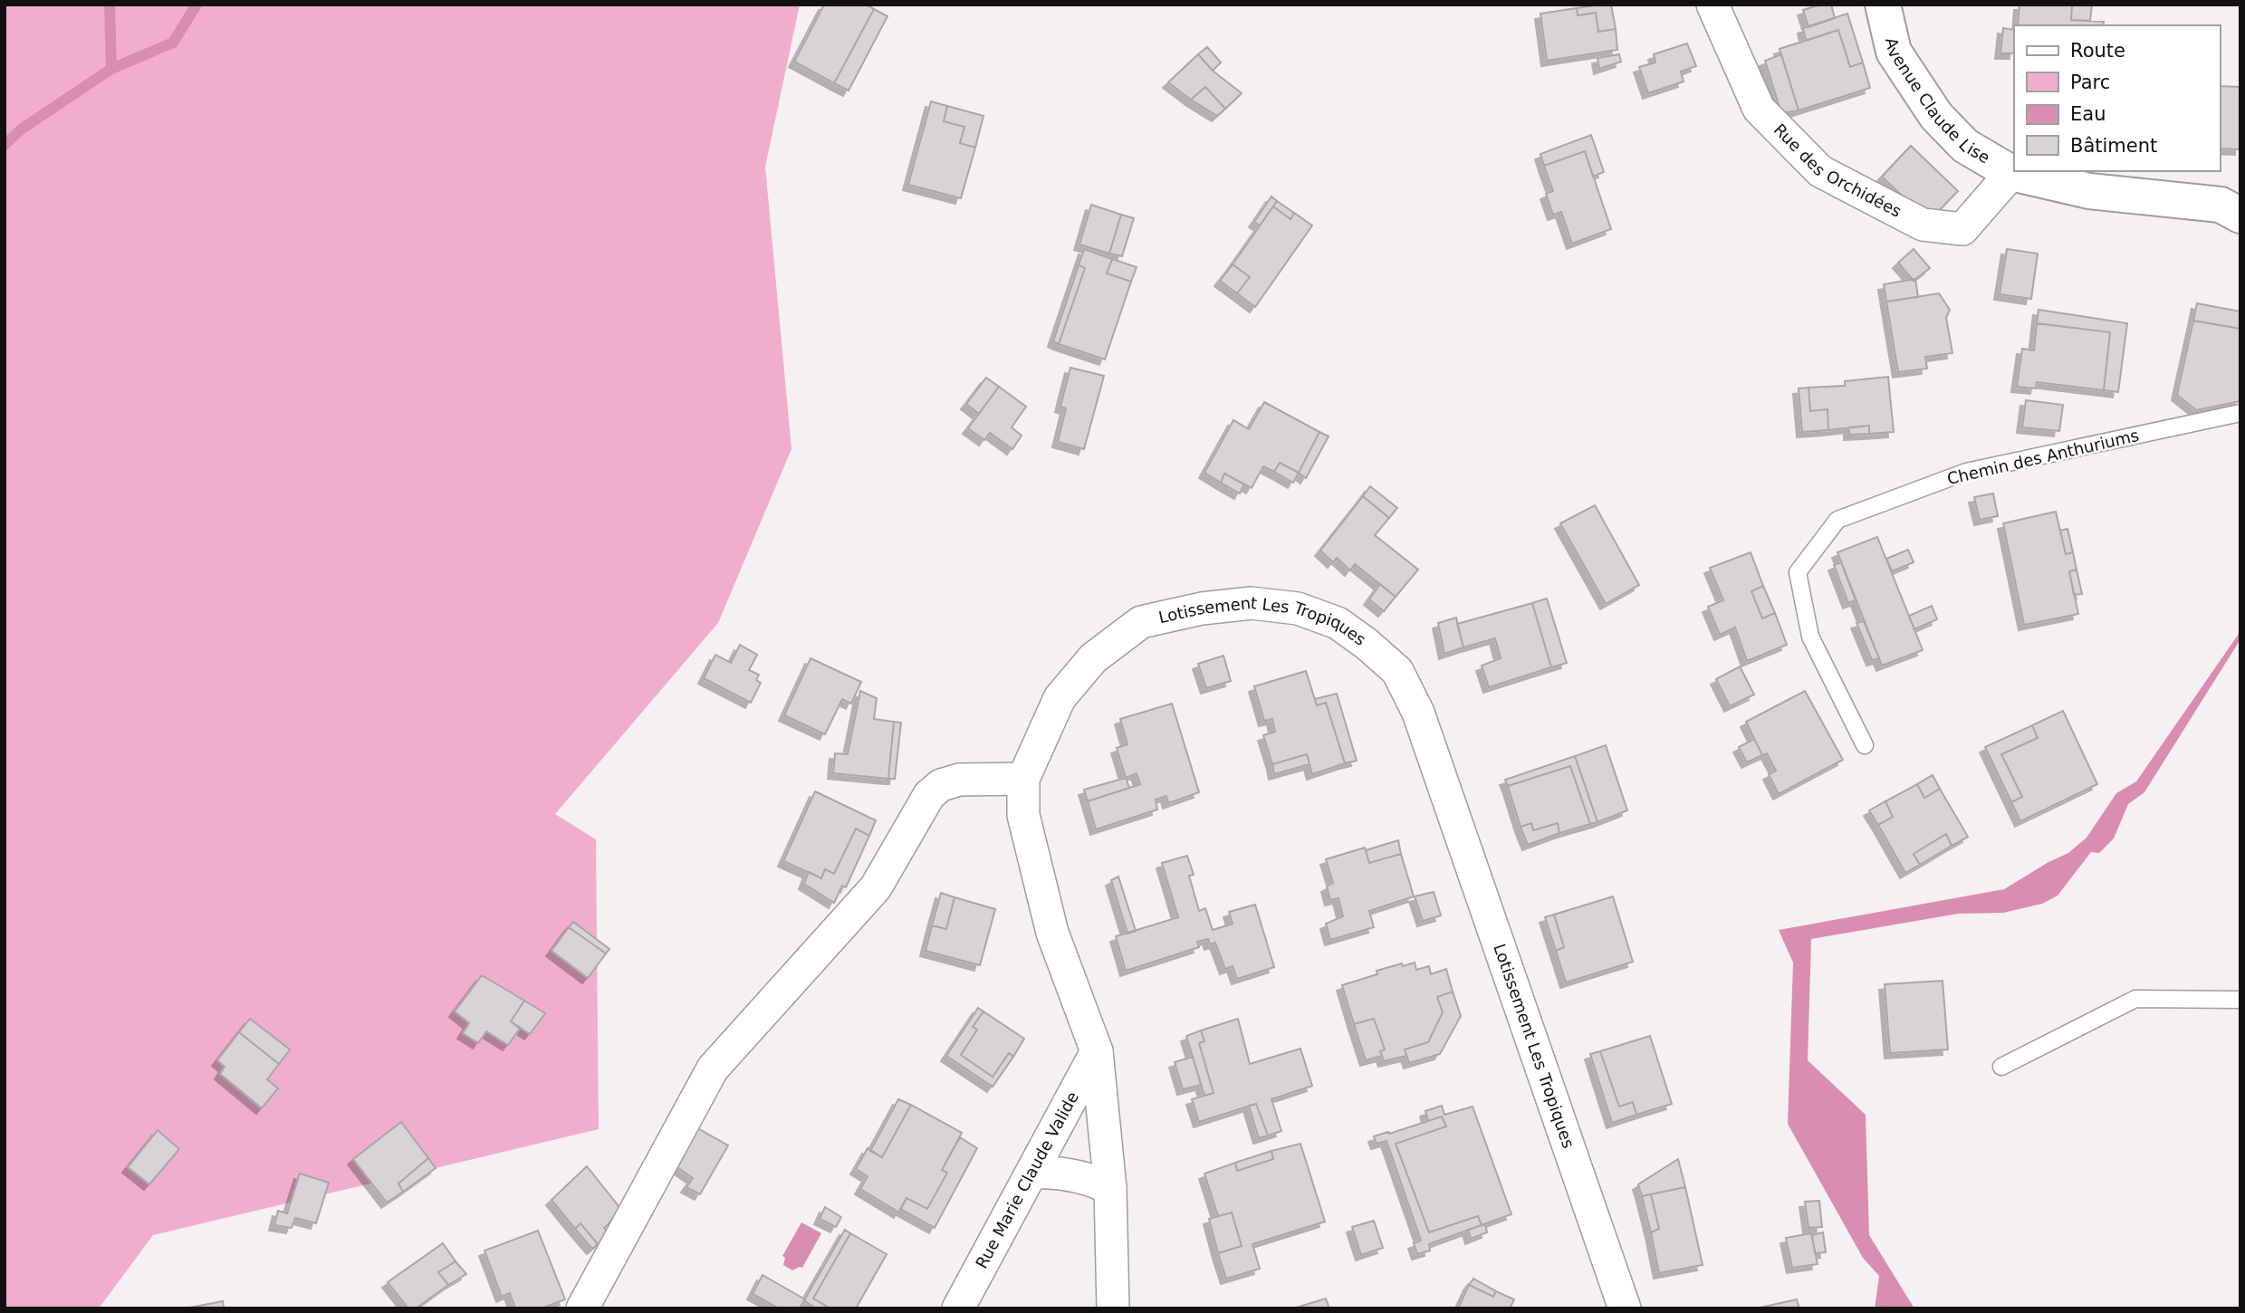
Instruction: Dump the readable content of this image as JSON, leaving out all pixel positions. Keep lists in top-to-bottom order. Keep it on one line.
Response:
{"streets":{"street":["Avenue Claude Lise","Rue des Orchidées","Lotissement Les Tropiques","Rue Marie Claude Valide"],"lane":["Chemin des Anthuriums"]},"crossings":[["Avenue Claude Lise","Rue des Orchidées"],["Lotissement Les Tropiques","Rue Marie Claude Valide"]],"legend":["Route","Parc","Eau","Bâtiment"]}
